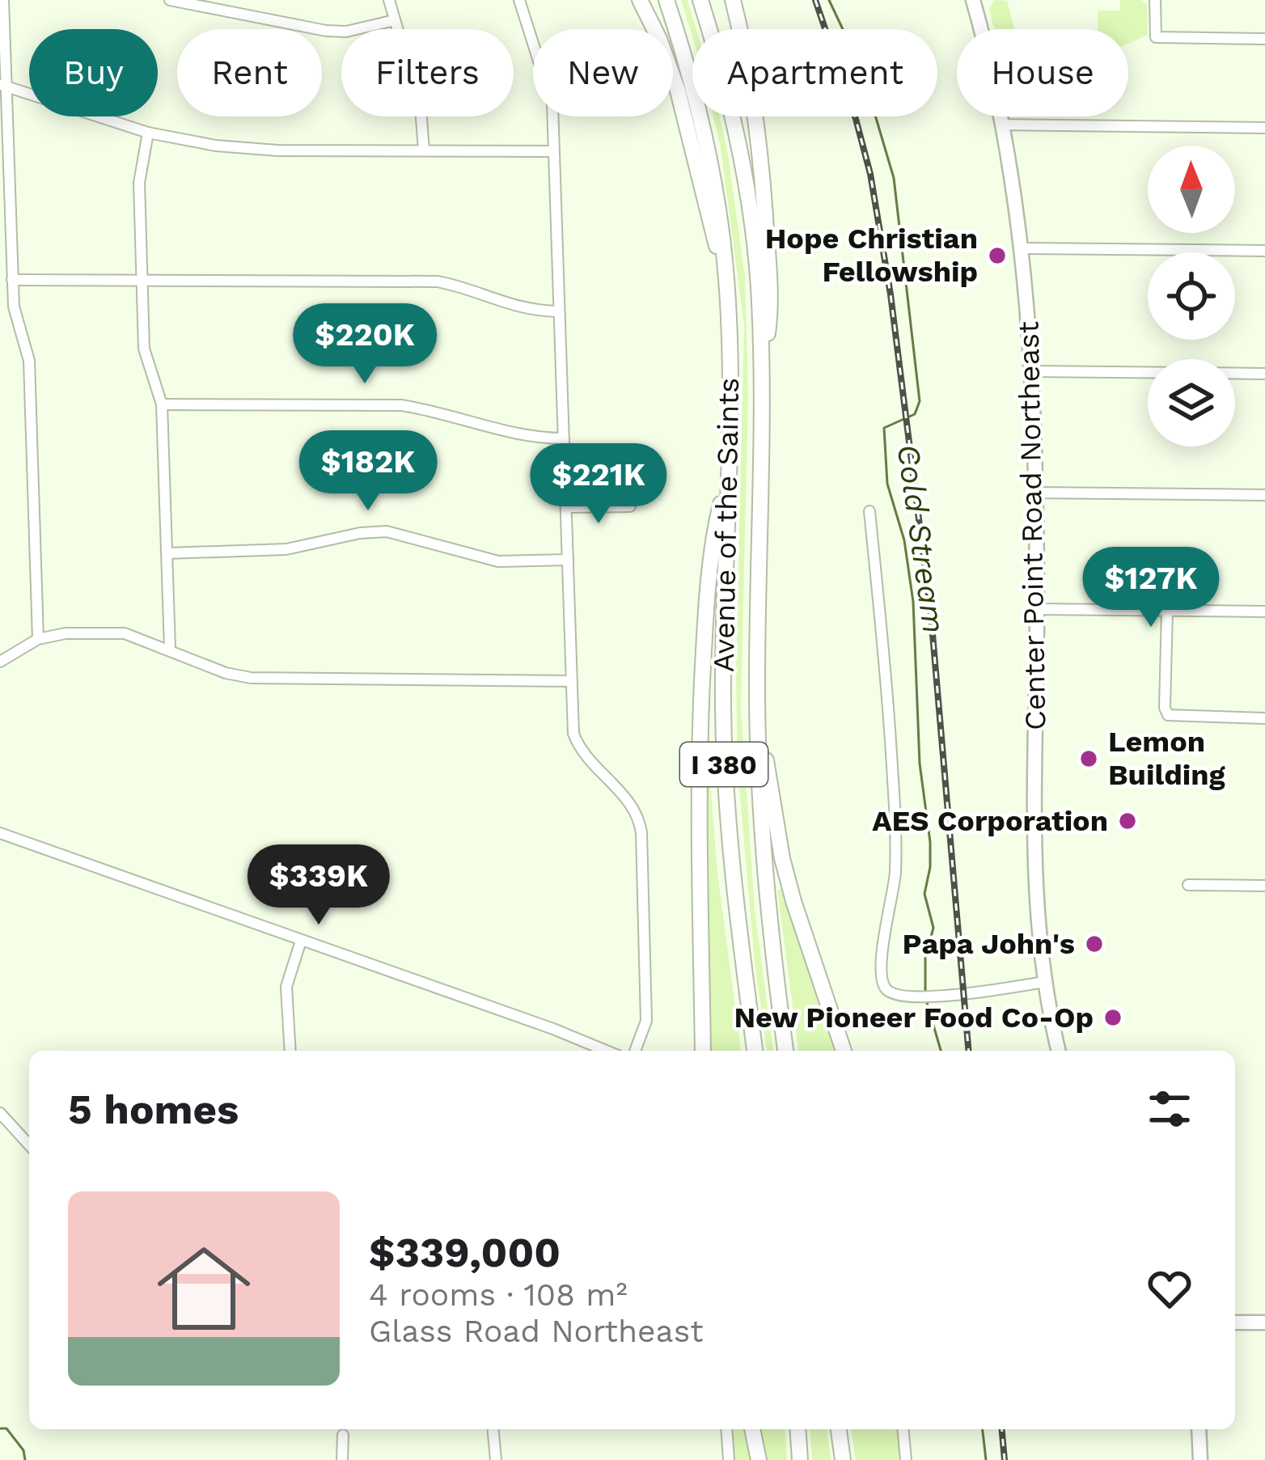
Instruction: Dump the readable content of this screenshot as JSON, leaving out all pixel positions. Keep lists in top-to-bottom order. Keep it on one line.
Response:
{"streets":{"highway":["Avenue of the Saints","I 380"],"main road":["Center Point Road Northeast"]},"water":["Cold Stream"],"places":["Hope Christian Fellowship","Lemon Building","AES Corporation","Papa John's","New Pioneer Food Co-Op"],"north":"top","page":{"chip":["Buy","Rent","Filters","New","Apartment","House"],"price":["$220K","$182K","$221K","$127K","$339K"],"heading":"5 homes","list":[{"name":"$339,000","note":"4 rooms · 108 m² · Glass Road Northeast"}]}}
